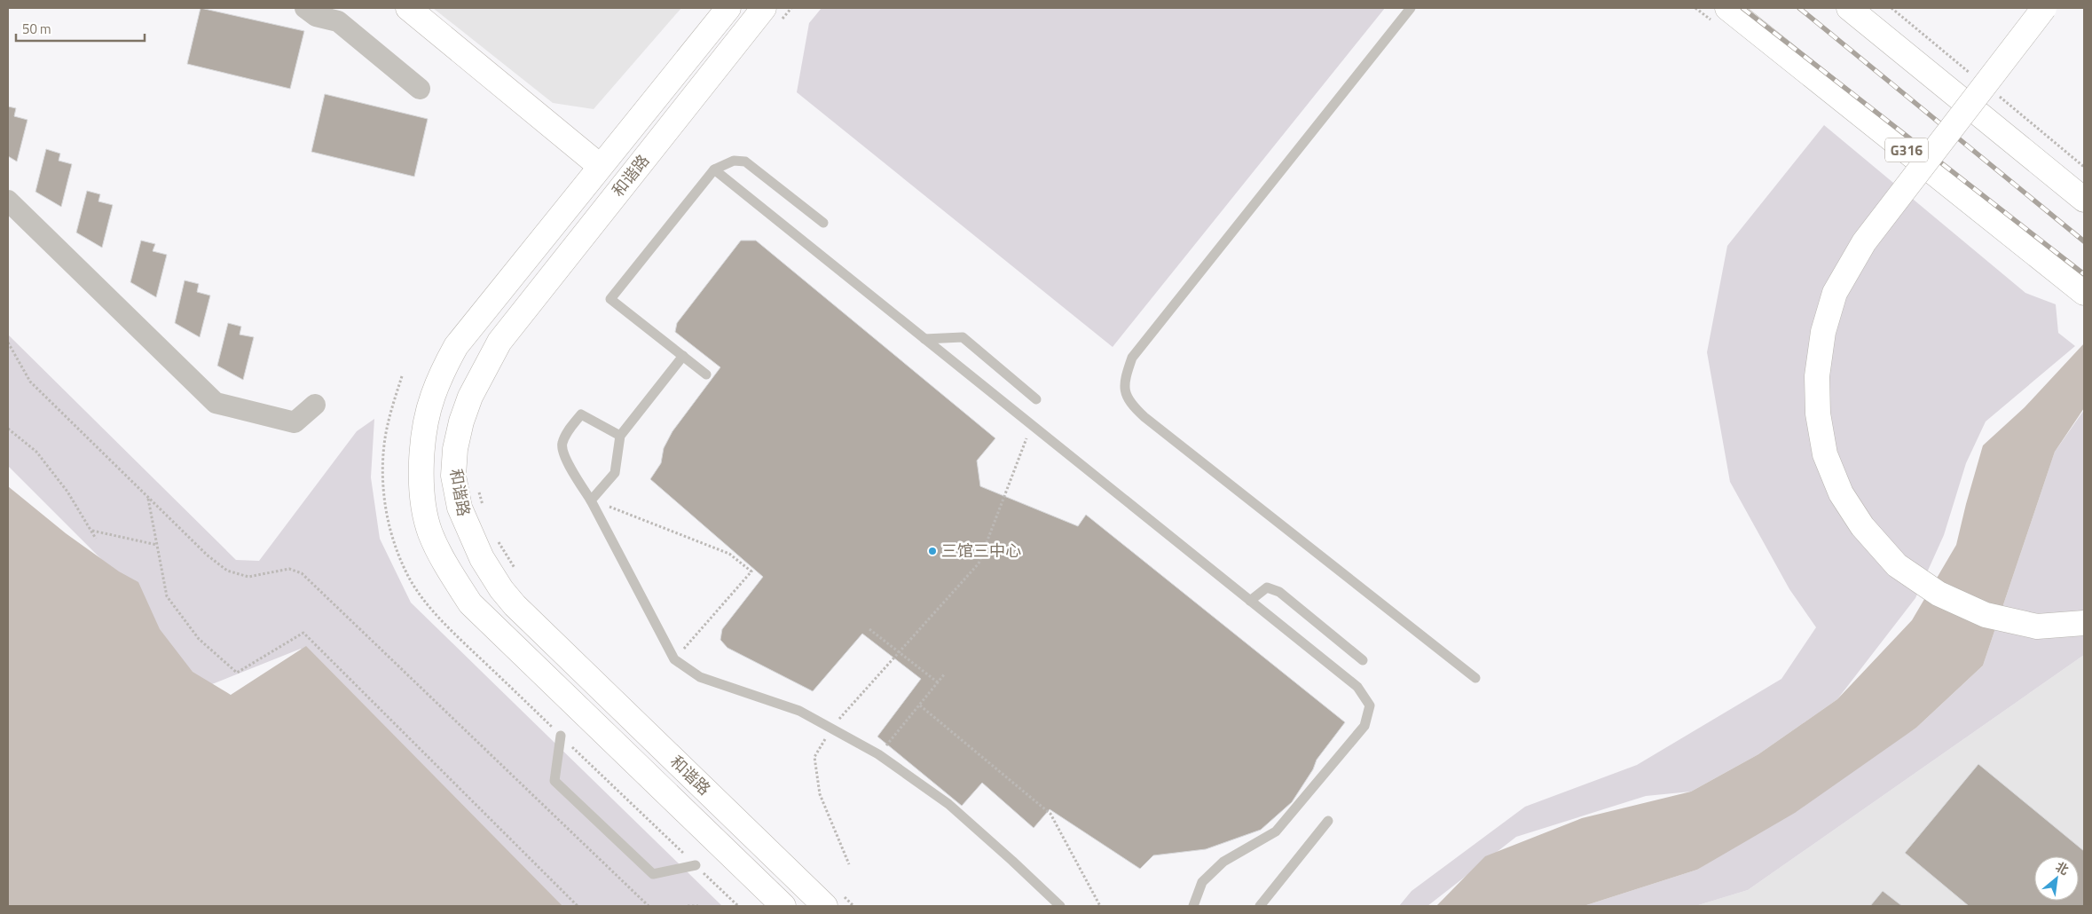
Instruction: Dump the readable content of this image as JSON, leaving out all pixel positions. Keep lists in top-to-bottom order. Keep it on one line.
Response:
{"streets":{"main road":["G316","和谐路"]},"places":["三馆三中心"],"scale_bar":"50 m","north":"top right"}
